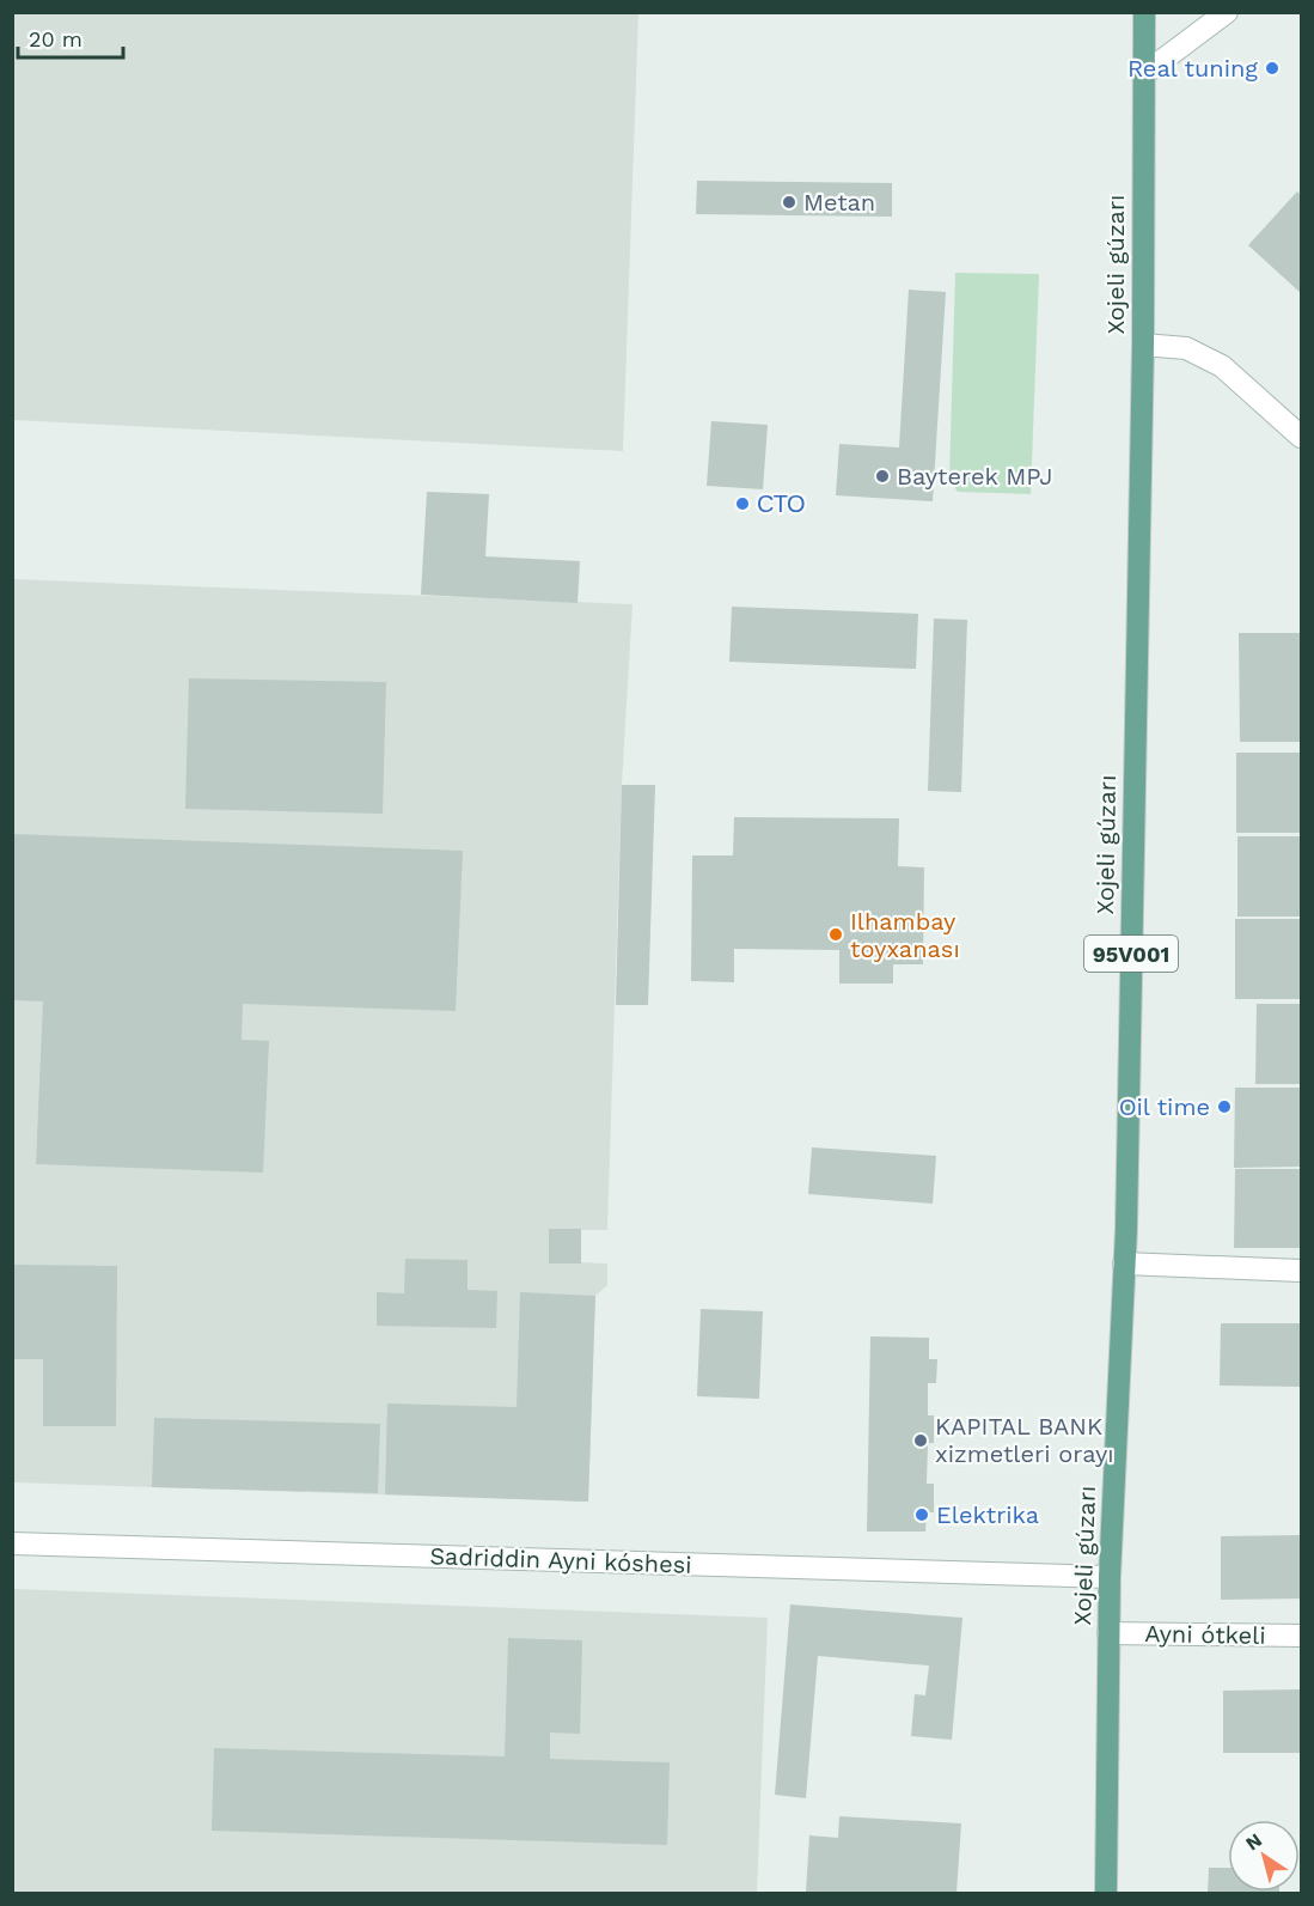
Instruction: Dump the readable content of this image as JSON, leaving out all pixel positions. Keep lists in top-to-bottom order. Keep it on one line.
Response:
{"streets":{"main road":["Xojeli gúzarı","95V001"],"street":["Sadriddin Ayni kóshesi","Ayni ótkeli"]},"crossings":[["Xojeli gúzarı","Sadriddin Ayni kóshesi"],["Xojeli gúzarı","Ayni ótkeli"]],"places":["Real tuning","Metan","Bayterek MPJ","СТО","Ilhambay toyxanası","Oil time","KAPITAL BANK xizmetleri orayı","Elektrika"],"scale_bar":"20 m","north":"top left"}
